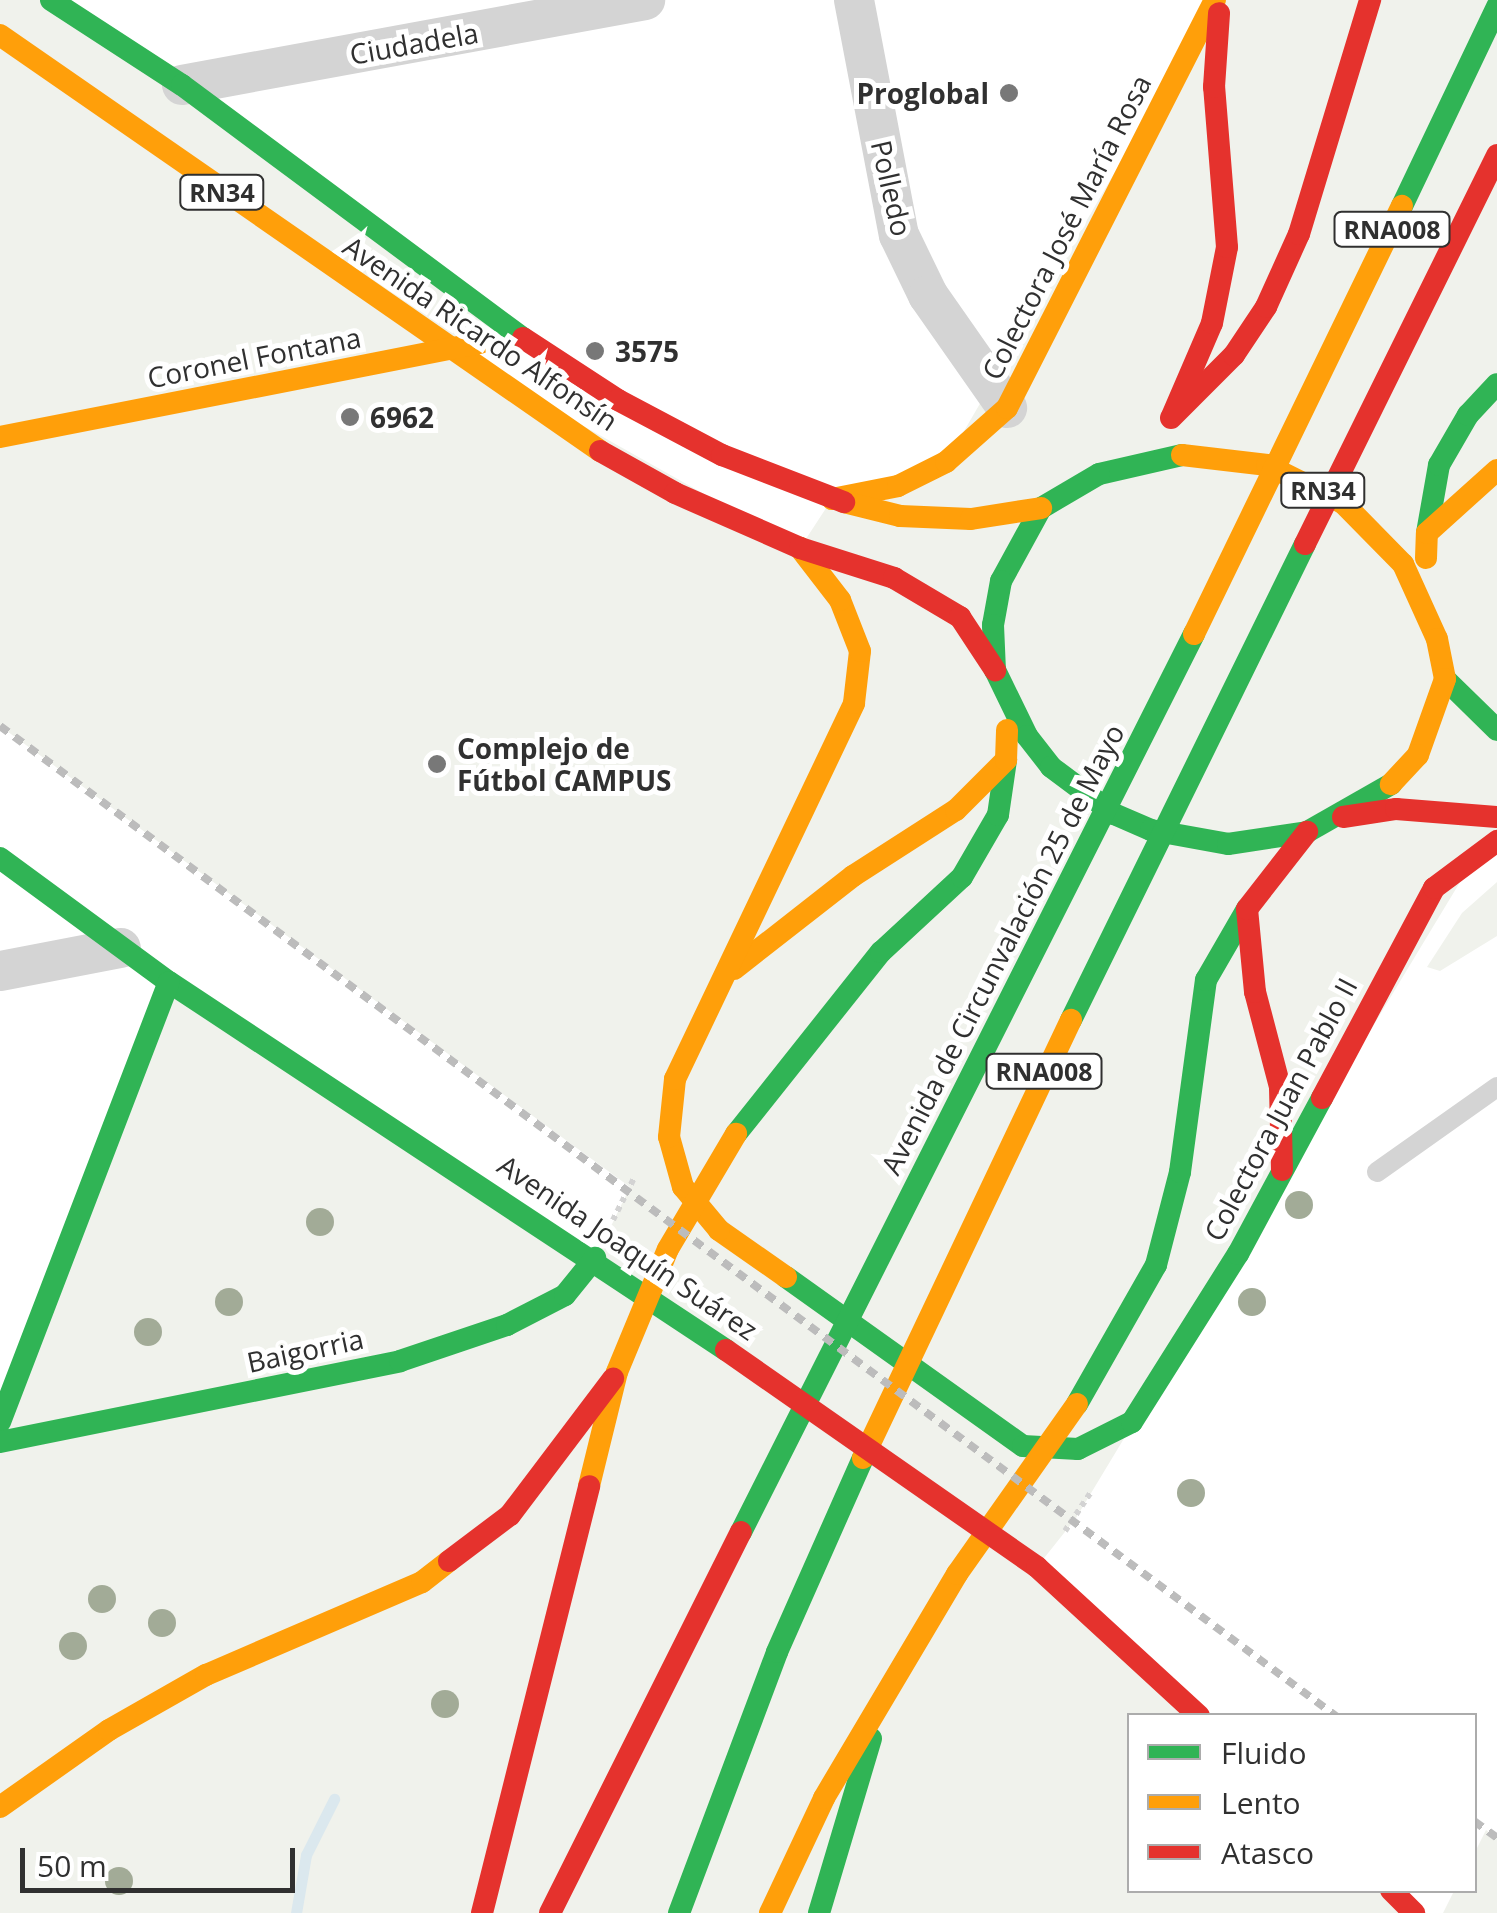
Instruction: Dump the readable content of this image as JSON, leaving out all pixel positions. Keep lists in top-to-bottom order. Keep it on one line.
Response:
{"streets":{"main road":["RN34","Colectora José María Rosa","RNA008","Avenida Ricardo Alfonsín","Coronel Fontana","Avenida de Circunvalación 25 de Mayo","Colectora Juan Pablo II","Avenida Joaquín Suárez","Baigorria"],"street":["Ciudadela","Polledo"]},"crossings":[["Ciudadela","Avenida Ricardo Alfonsín"],["Polledo","Colectora José María Rosa"],["RN34","Avenida Ricardo Alfonsín"],["Colectora José María Rosa","Avenida Ricardo Alfonsín"],["Avenida Ricardo Alfonsín","Coronel Fontana"],["Avenida Joaquín Suárez","Baigorria"]],"places":["Proglobal","3575","6962","Complejo de Fútbol CAMPUS"],"legend":["Fluido","Lento","Atasco"],"scale_bar":"50 m"}
